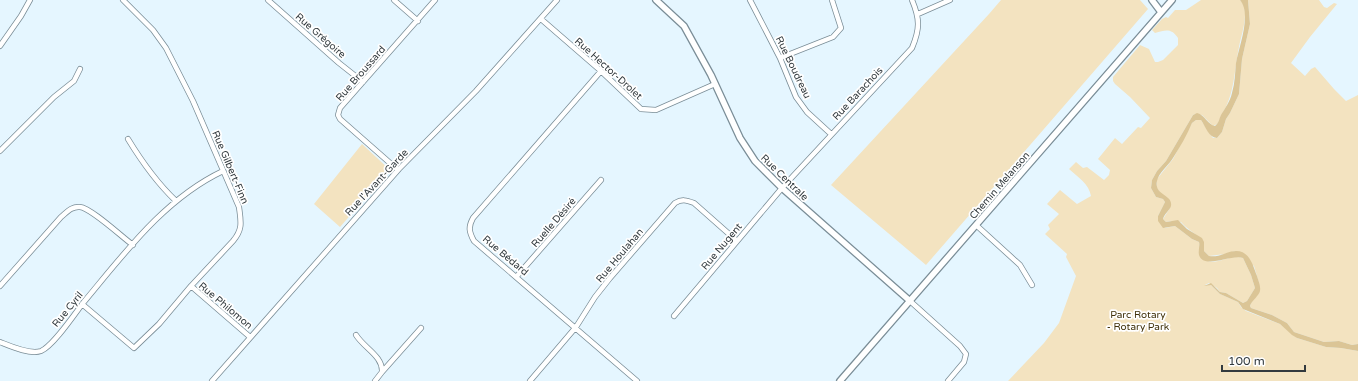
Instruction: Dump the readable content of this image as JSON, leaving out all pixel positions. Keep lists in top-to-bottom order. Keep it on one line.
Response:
{"streets":{"street":["Rue Grégoire","Rue Boudreau","Rue Hector-Drolet","Rue Broussard","Rue Barachois","Rue Gilbert-Finn","Rue Centrale","Rue l'Avant-Garde","Chemin Melanson","Ruelle Désiré","Rue Nugent","Rue Bédard","Rue Houlahan","Rue Philomon","Rue Cyril"]},"crossings":[["Rue Grégoire","Rue Broussard"],["Rue Boudreau","Rue Barachois"],["Rue Hector-Drolet","Rue Centrale"],["Rue Hector-Drolet","Rue l'Avant-Garde"],["Rue Hector-Drolet","Rue Bédard"],["Rue Broussard","Rue l'Avant-Garde"],["Rue Barachois","Rue Centrale"],["Rue Barachois","Rue Nugent"],["Rue Gilbert-Finn","Rue Philomon"],["Rue Gilbert-Finn","Rue Cyril"],["Rue Centrale","Chemin Melanson"],["Rue Centrale","Rue Nugent"],["Rue l'Avant-Garde","Rue Philomon"],["Ruelle Désiré","Rue Bédard"],["Rue Nugent","Rue Houlahan"],["Rue Bédard","Rue Houlahan"]],"parks":["Parc Rotary - Rotary Park"],"scale_bar":"100 m"}
